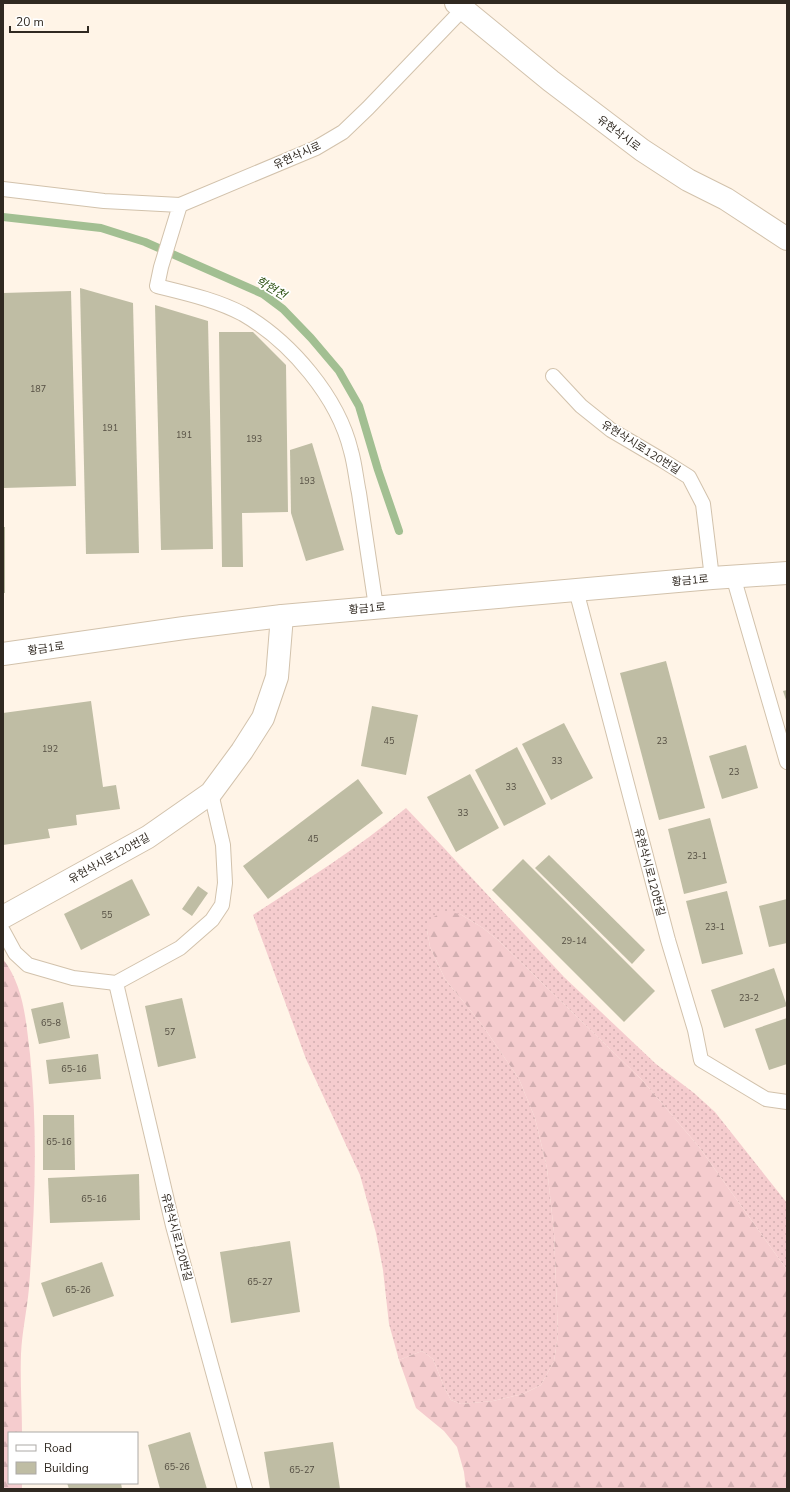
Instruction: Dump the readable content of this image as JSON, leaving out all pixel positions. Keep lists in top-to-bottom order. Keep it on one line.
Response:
{"streets":{"street":["유현삭시로","유현삭시로120번길","황금1로"]},"crossings":[["유현삭시로120번길","황금1로"]],"water":["학현천"],"house_numbers":["187","191","191","193","193","45","23","192","33","23","33","33","45","23-1","55","23-1","29-14","23-2","65-8","57","65-16","65-16","65-16","65-27","65-26","65-26","65-27"],"legend":["Road","Building"],"scale_bar":"20 m"}
